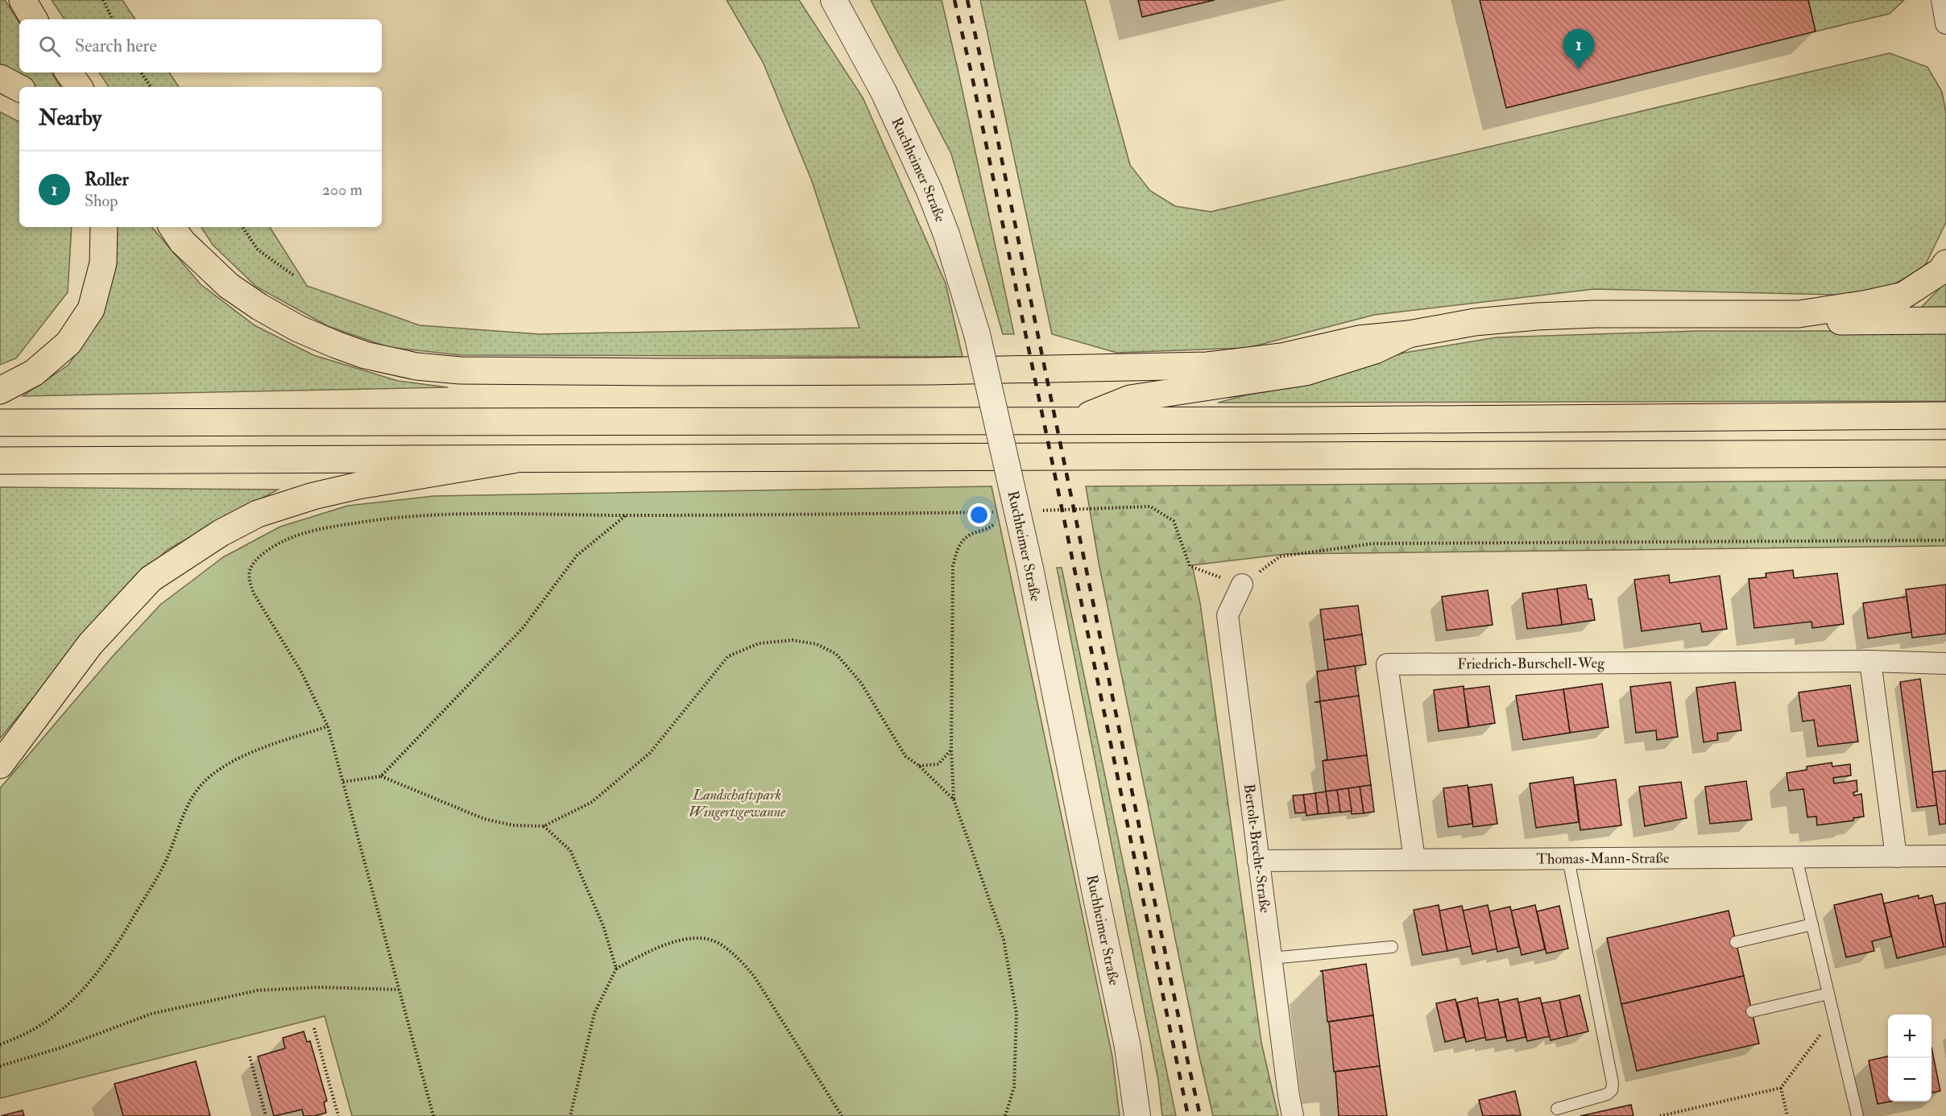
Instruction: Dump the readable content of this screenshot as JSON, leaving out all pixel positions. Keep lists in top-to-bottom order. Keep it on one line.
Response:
{"streets":{"street":["Ruchheimer Straße","Friedrich-Burschell-Weg","Bertolt-Brecht-Straße","Thomas-Mann-Straße"]},"crossings":[["Friedrich-Burschell-Weg","Thomas-Mann-Straße"],["Bertolt-Brecht-Straße","Thomas-Mann-Straße"]],"parks":["Landschaftspark Wingertsgewanne"],"page":{"search":"Search here","pins":"1","heading":"Nearby","list":[{"mark":"1","name":"Roller","note":"Shop","value":"200 m"}],"map_buttons":["+","−"]}}
